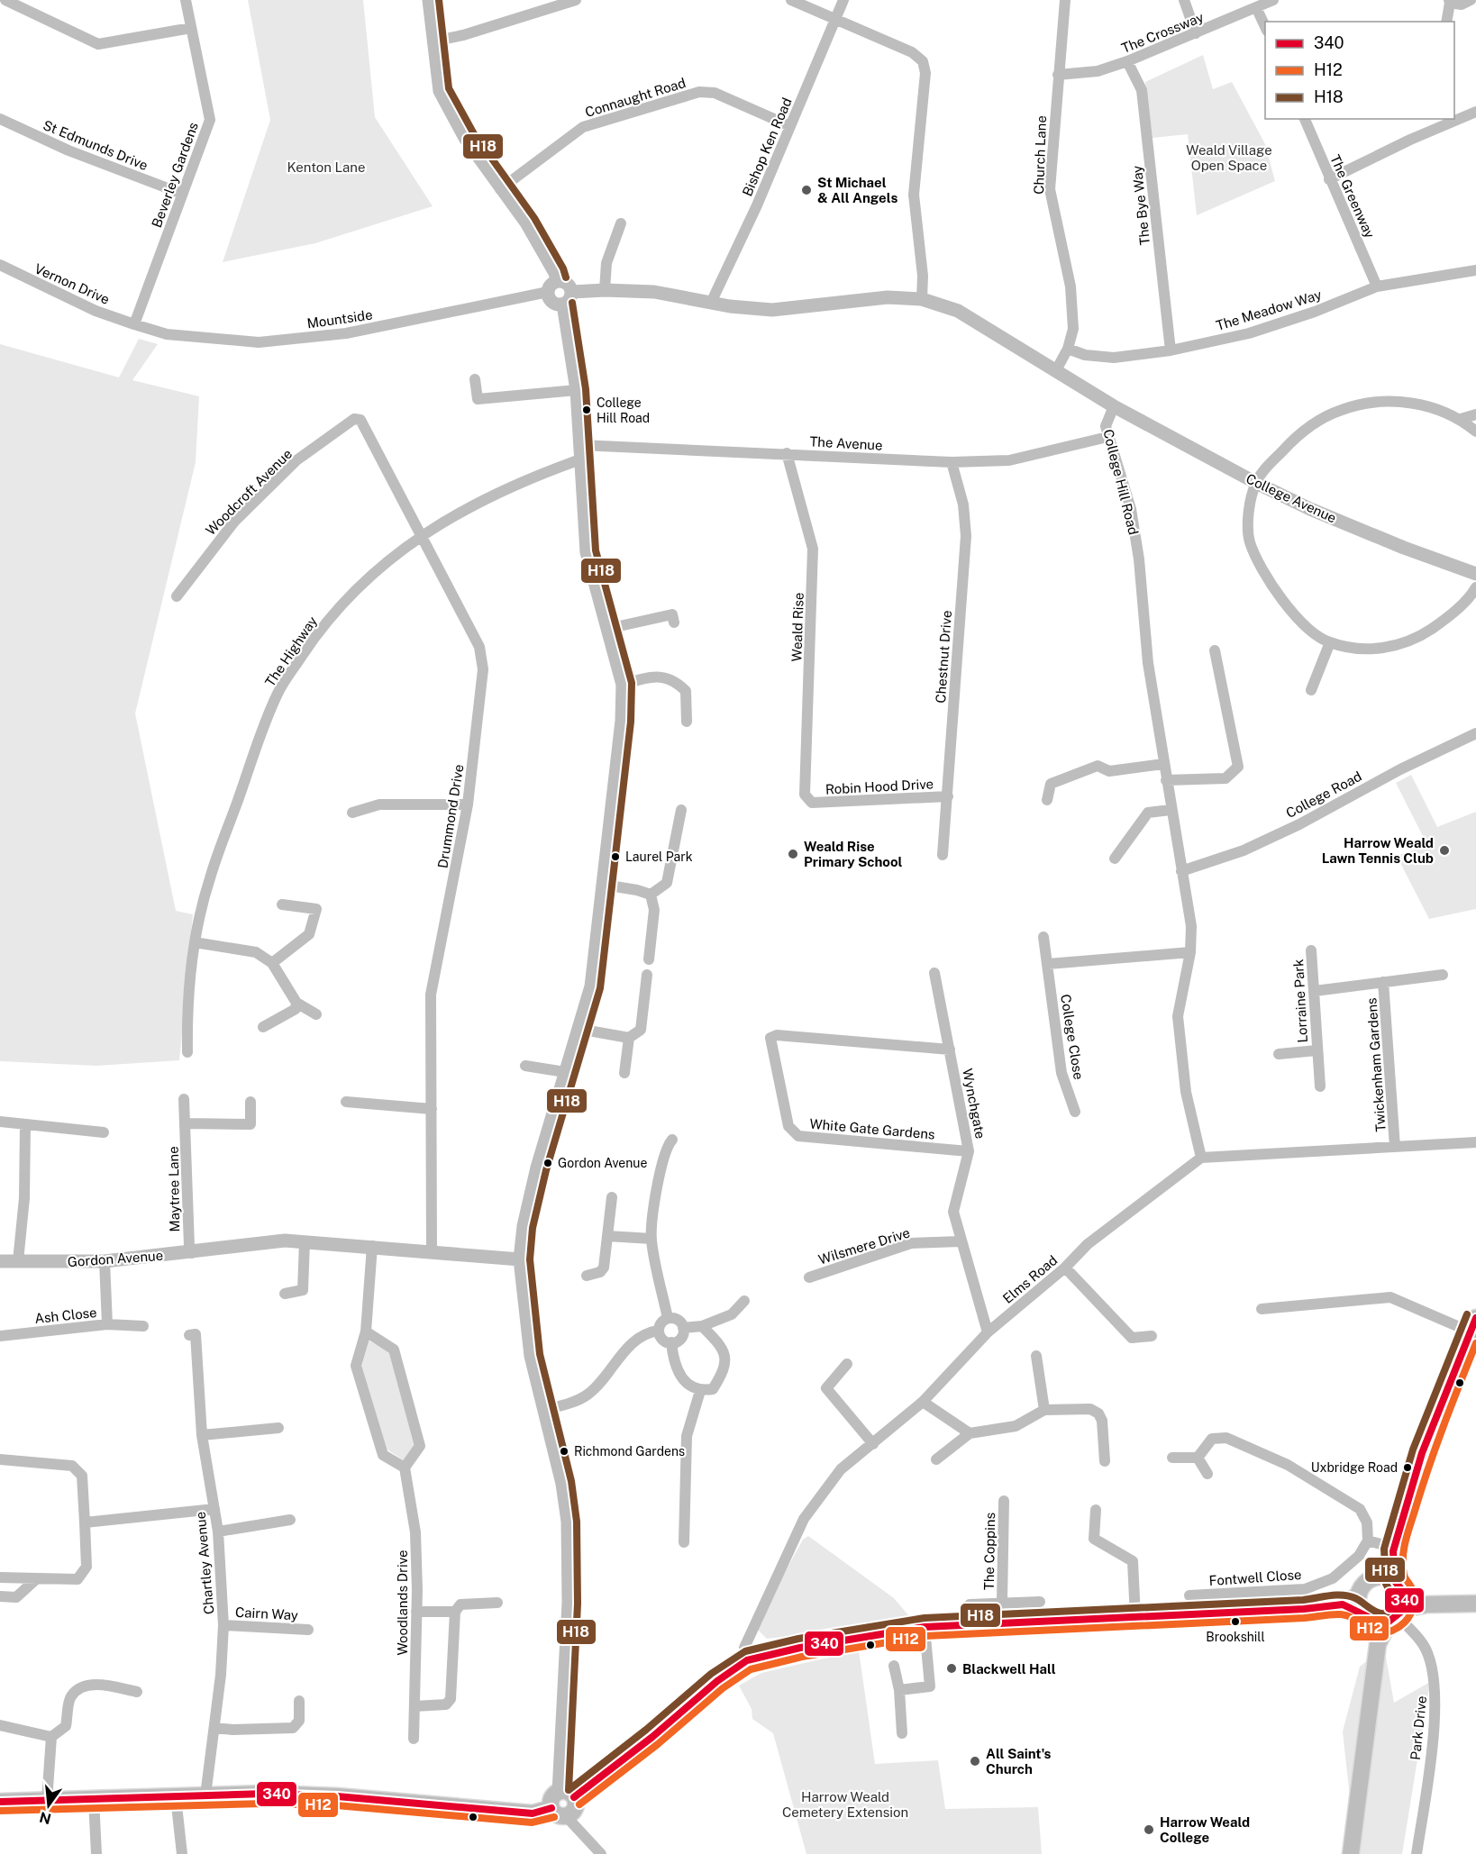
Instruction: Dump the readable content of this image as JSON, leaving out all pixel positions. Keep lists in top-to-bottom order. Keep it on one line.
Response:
{"streets":{"street":["The Crossway","Connaught Road","St Edmunds Drive","Bishop Ken Road","Church Lane","Beverley Gardens","The Greenway","The Bye Way","Vernon Drive","The Meadow Way","Mountside","The Avenue","College Hill Road","Woodcroft Avenue","College Avenue","Weald Rise","The Highway","Chestnut Drive","Robin Hood Drive","College Road","Drummond Drive","Lorraine Park","College Close","Twickenham Gardens","Wynchgate","White Gate Gardens","Maytree Lane","Wilsmere Drive","Gordon Avenue","Elms Road","Ash Close","The Coppins","Chartley Avenue","Fontwell Close","Woodlands Drive","Cairn Way","Park Drive"]},"crossings":[["The Crossway","Church Lane"],["The Crossway","The Bye Way"],["Connaught Road","Bishop Ken Road"],["St Edmunds Drive","Beverley Gardens"],["Church Lane","The Meadow Way"],["Beverley Gardens","Vernon Drive"],["Beverley Gardens","Mountside"],["The Greenway","The Meadow Way"],["The Bye Way","The Meadow Way"],["Vernon Drive","Mountside"],["The Avenue","College Hill Road"],["The Avenue","Weald Rise"],["The Avenue","The Highway"],["The Avenue","Chestnut Drive"],["College Hill Road","College Avenue"],["College Hill Road","College Road"],["College Hill Road","Elms Road"],["Woodcroft Avenue","Drummond Drive"],["Weald Rise","Robin Hood Drive"],["The Highway","Drummond Drive"],["Chestnut Drive","Robin Hood Drive"],["Drummond Drive","Gordon Avenue"],["Lorraine Park","Twickenham Gardens"],["Wynchgate","White Gate Gardens"],["Wynchgate","Wilsmere Drive"],["Wynchgate","Elms Road"],["Maytree Lane","Gordon Avenue"],["Gordon Avenue","Ash Close"],["Chartley Avenue","Cairn Way"]],"parks":["Weald Village Open Space","Kenton Lane","Harrow Weald Cemetery Extension"],"places":["St Michael & All Angels","College Hill Road","Harrow Weald Lawn Tennis Club","Weald Rise Primary School","Laurel Park","Gordon Avenue","Richmond Gardens","Uxbridge Road","Brookshill","Blackwell Hall","All Saint's Church","Harrow Weald College"],"lines":["transit line H18","transit line 340","transit line H12"],"legend":["340","H12","H18"],"north":"bottom"}
